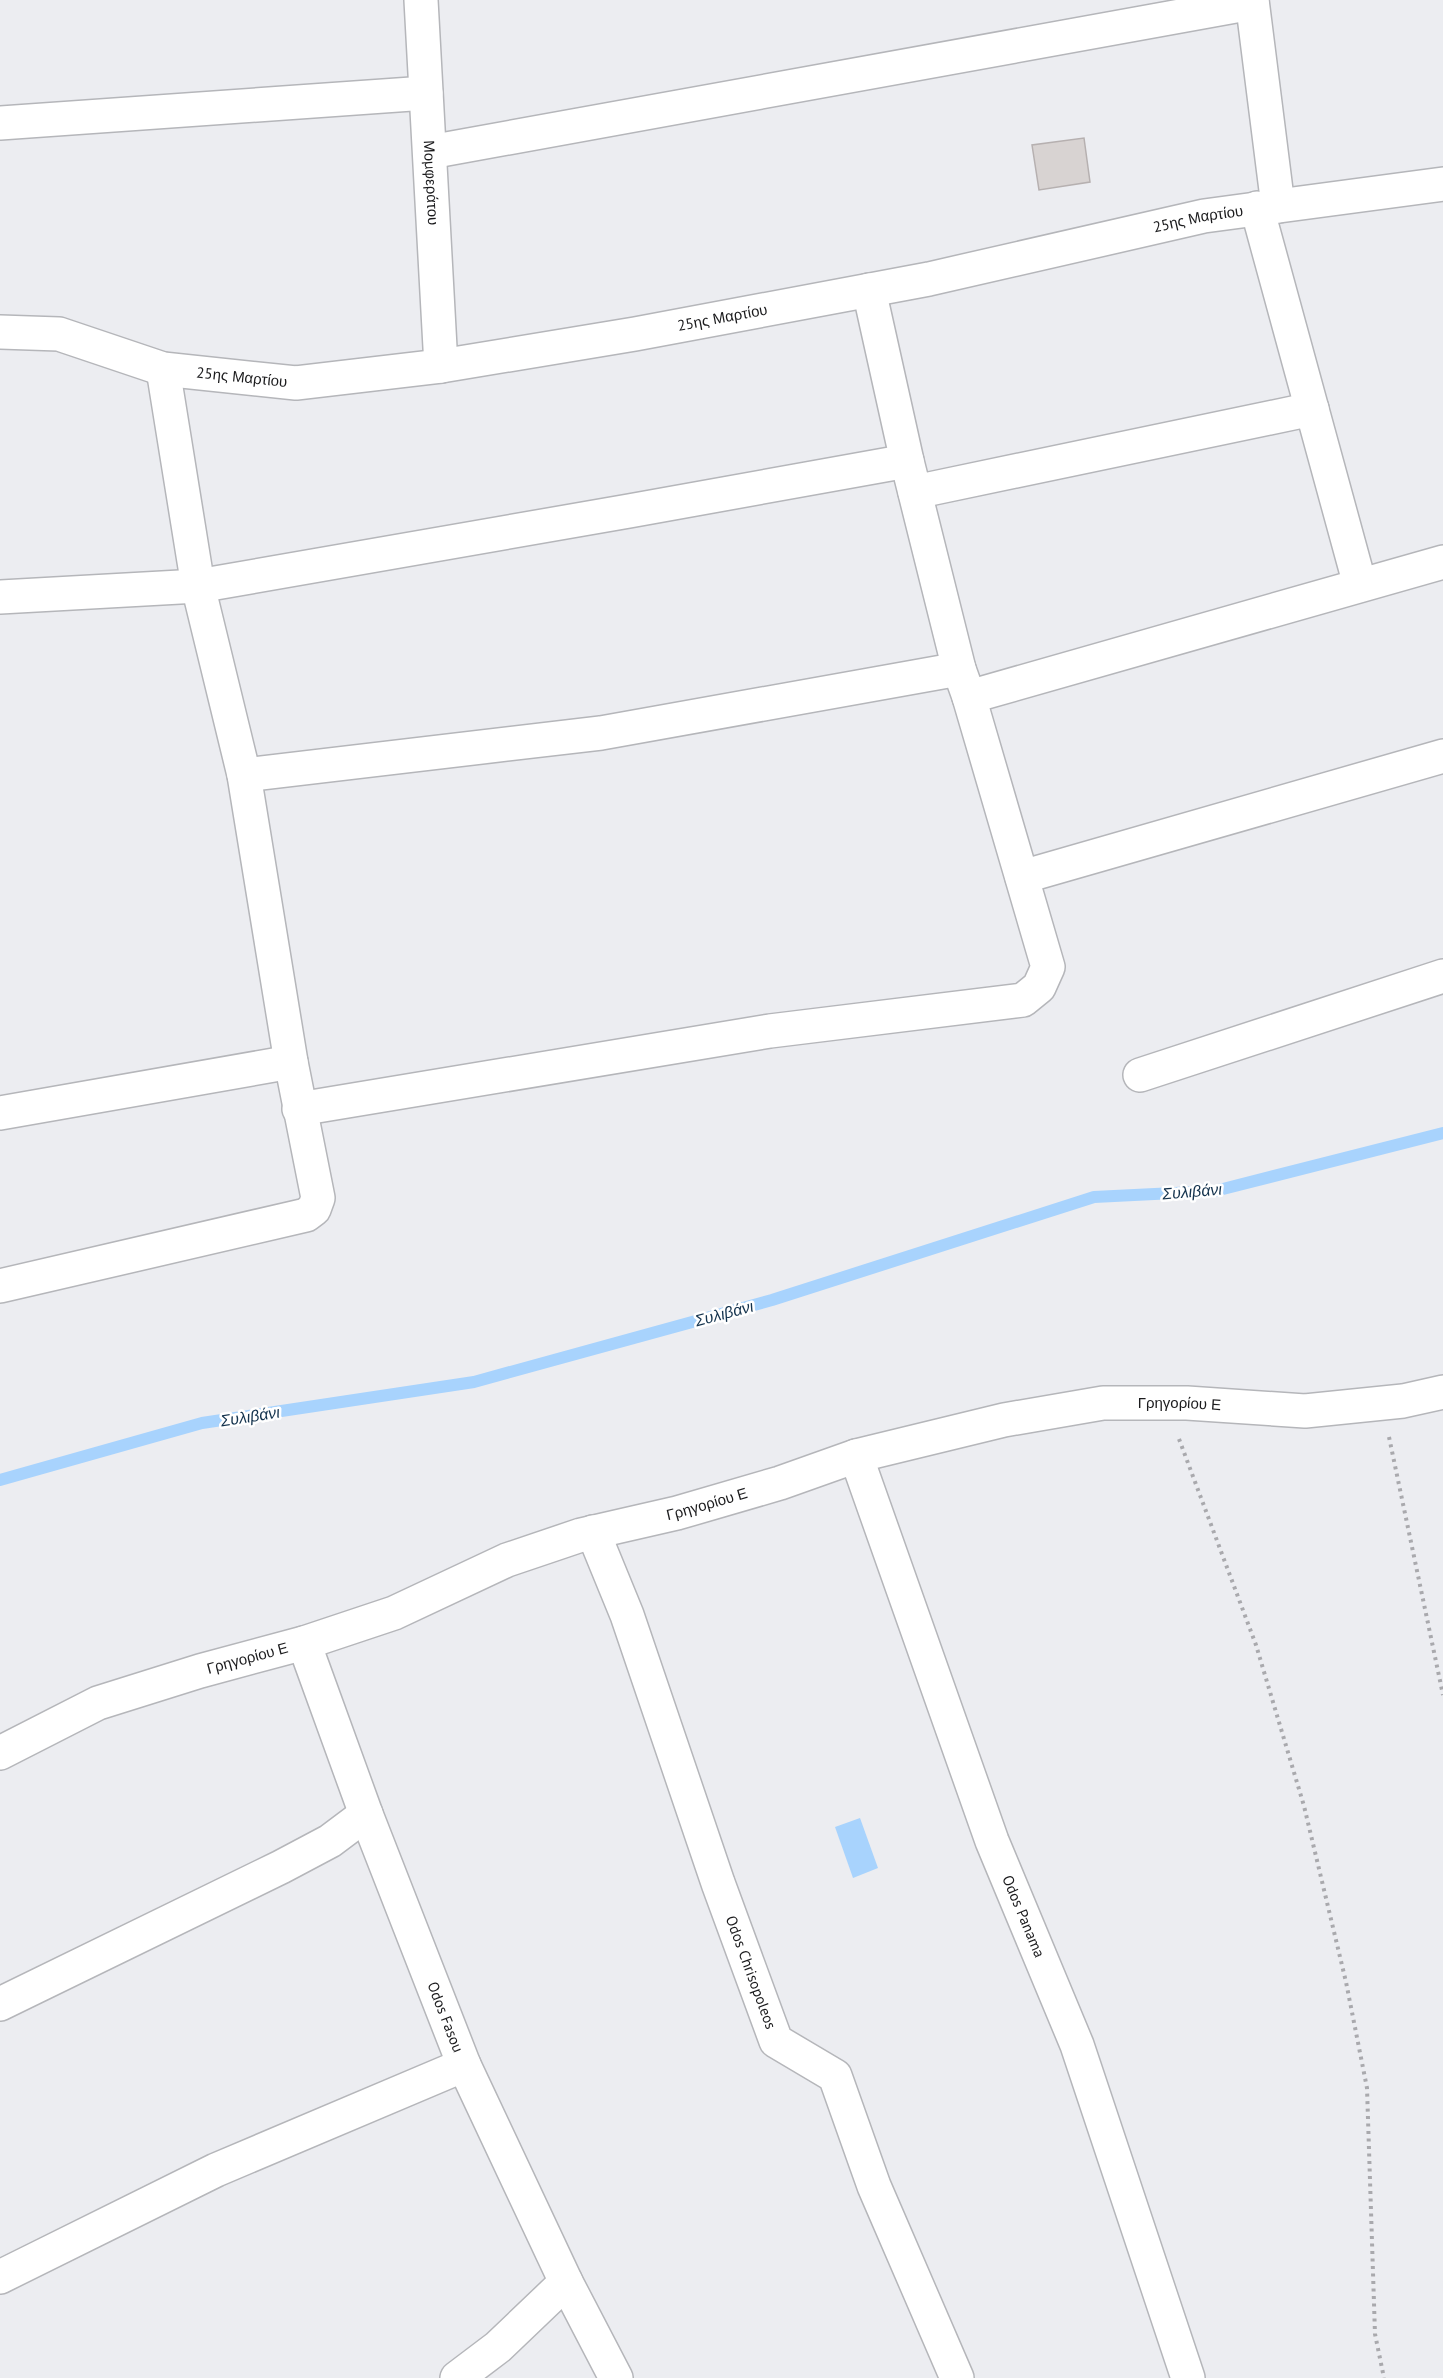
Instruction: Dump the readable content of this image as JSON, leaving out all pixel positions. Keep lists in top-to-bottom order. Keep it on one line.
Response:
{"streets":{"street":["Μομφεράτου","25ης Μαρτίου","Γρηγορίου Ε","Odos Panama","Odos Chrisopoleos","Odos Fasou"]},"crossings":[["Μομφεράτου","25ης Μαρτίου"],["Γρηγορίου Ε","Odos Panama"],["Γρηγορίου Ε","Odos Chrisopoleos"],["Γρηγορίου Ε","Odos Fasou"]],"water":["Συλιβάνι"]}
